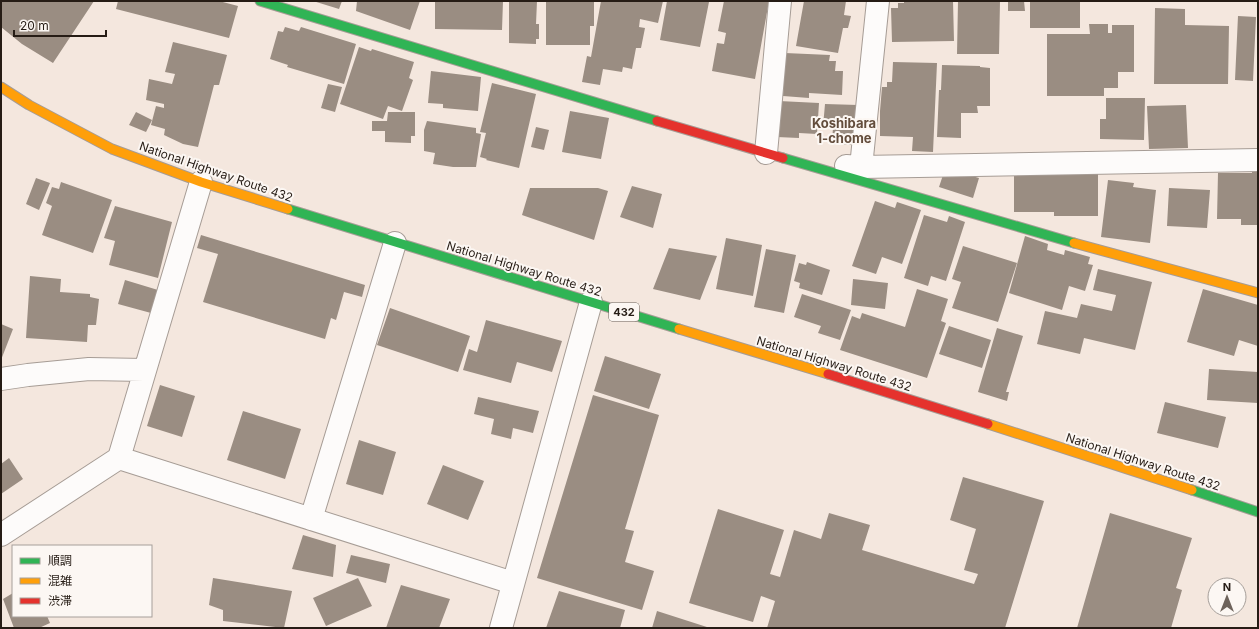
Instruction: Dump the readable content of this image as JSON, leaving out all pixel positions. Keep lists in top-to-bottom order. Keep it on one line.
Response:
{"streets":{"main road":["National Highway Route 432","432"]},"districts":["Koshibara 1-chome"],"legend":["順調","混雑","渋滞"],"scale_bar":"20 m","north":"top"}
